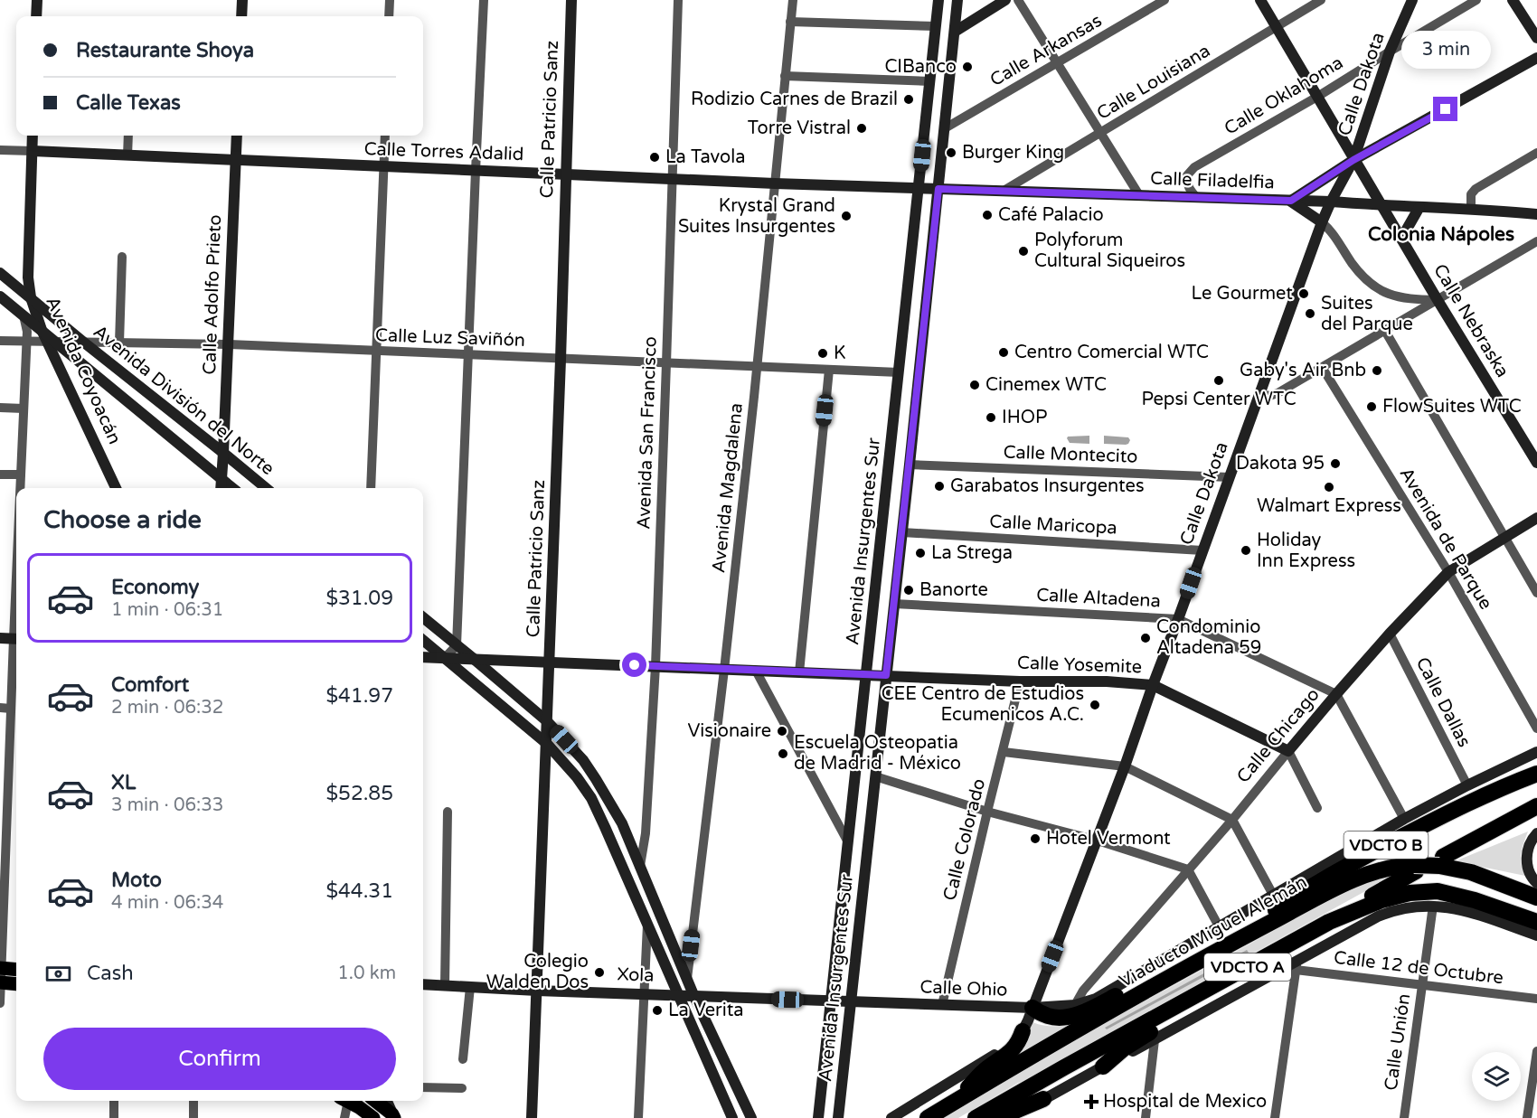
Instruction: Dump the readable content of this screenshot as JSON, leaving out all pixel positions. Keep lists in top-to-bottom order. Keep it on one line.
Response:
{"streets":{"highway":["VDCTO B","Viaducto Miguel Alemán","VDCTO A"],"street":["Calle Arkansas","Calle Louisiana","Calle Dakota","Calle Oklahoma","Calle Patricio Sanz","Calle Torres Adalid","Calle Filadelfia","Calle Adolfo Prieto","Calle Nebraska","Calle Luz Saviñón","Avenida Coyoacán","Avenida División del Norte","Avenida San Francisco","Calle Montecito","Avenida Magdalena","Calle Maricopa","Avenida de Parque","Avenida Insurgentes Sur","Calle Altadena","Calle Yosemite","Calle Dallas","Calle Chicago","Calle Colorado","Calle 12 de Octubre","Xola","Calle Ohio","Calle Unión"]},"crossings":[["Calle Arkansas","Avenida Insurgentes Sur"],["Calle Louisiana","Calle Filadelfia"],["Calle Louisiana","Calle Nebraska"],["Calle Dakota","Calle Oklahoma"],["Calle Dakota","Calle Filadelfia"],["Calle Dakota","Calle Nebraska"],["Calle Dakota","Calle Montecito"],["Calle Dakota","Calle Maricopa"],["Calle Dakota","Calle Altadena"],["Calle Dakota","Calle Yosemite"],["Calle Dakota","Calle Ohio"],["Calle Oklahoma","Calle Filadelfia"],["Calle Oklahoma","Calle Nebraska"],["Calle Patricio Sanz","Calle Torres Adalid"],["Calle Patricio Sanz","Calle Luz Saviñón"],["Calle Patricio Sanz","Calle Yosemite"],["Calle Patricio Sanz","Xola"],["Calle Torres Adalid","Calle Filadelfia"],["Calle Torres Adalid","Calle Adolfo Prieto"],["Calle Torres Adalid","Avenida Coyoacán"],["Calle Torres Adalid","Avenida San Francisco"],["Calle Torres Adalid","Avenida Magdalena"],["Calle Torres Adalid","Avenida Insurgentes Sur"],["Calle Filadelfia","Calle Nebraska"],["Calle Filadelfia","Avenida Insurgentes Sur"],["Calle Adolfo Prieto","Calle Luz Saviñón"],["Calle Adolfo Prieto","Avenida División del Norte"],["Calle Luz Saviñón","Avenida Coyoacán"],["Calle Luz Saviñón","Avenida División del Norte"],["Calle Luz Saviñón","Avenida San Francisco"],["Calle Luz Saviñón","Avenida Magdalena"],["Calle Luz Saviñón","Avenida Insurgentes Sur"],["Avenida Coyoacán","Avenida División del Norte"],["Avenida San Francisco","Calle Yosemite"],["Calle Montecito","Avenida Insurgentes Sur"],["Avenida Magdalena","Calle Yosemite"],["Calle Maricopa","Avenida Insurgentes Sur"],["Avenida de Parque","Calle Chicago"],["Avenida Insurgentes Sur","Calle Altadena"],["Avenida Insurgentes Sur","Calle Yosemite"],["Avenida Insurgentes Sur","Xola"],["Avenida Insurgentes Sur","Calle Ohio"],["Calle Altadena","Calle Chicago"],["Calle Yosemite","Calle Chicago"],["Calle Yosemite","Calle Colorado"],["Calle Dallas","Calle Chicago"],["Calle Dallas","Viaducto Miguel Alemán"],["Calle Chicago","Viaducto Miguel Alemán"],["Calle Chicago","Calle Ohio"],["Calle Colorado","Calle Ohio"],["VDCTO B","Viaducto Miguel Alemán"],["VDCTO B","VDCTO A"],["Viaducto Miguel Alemán","Calle Ohio"],["Calle 12 de Octubre","Calle Unión"],["Xola","Calle Ohio"]],"districts":["Colonia Nápoles"],"places":{"other":["CIBanco","Rodizio Carnes de Brazil","Torre Vistral","Burger King","La Tavola","Café Palacio","Krystal Grand Suites Insurgentes","Polyforum Cultural Siqueiros","Le Gourmet","Suites del Parque","Centro Comercial WTC","K","Gaby's Air Bnb","Pepsi Center WTC","Cinemex WTC","FlowSuites WTC","IHOP","Dakota 95","Garabatos Insurgentes","Walmart Express","Holiday Inn Express","La Strega","Banorte","Condominio Altadena 59","CEE Centro de Estudios Ecumenicos A.C.","Visionaire","Escuela Osteopatia de Madrid - México","Hotel Vermont","Colegio Walden Dos","La Verita"],"health":["Hospital de Mexico"]},"page":{"banner":["Restaurante Shoya","Calle Texas"],"bubble":"3 min","heading":"Choose a ride","list":[{"name":"Economy","note":"1 min · 06:31","value":"$31.09"},{"name":"Comfort","note":"2 min · 06:32","value":"$41.97"},{"name":"XL","note":"3 min · 06:33","value":"$52.85"},{"name":"Moto","note":"4 min · 06:34","value":"$44.31"}],"pay":["Cash","1.0 km"],"buttons":"Confirm"}}
